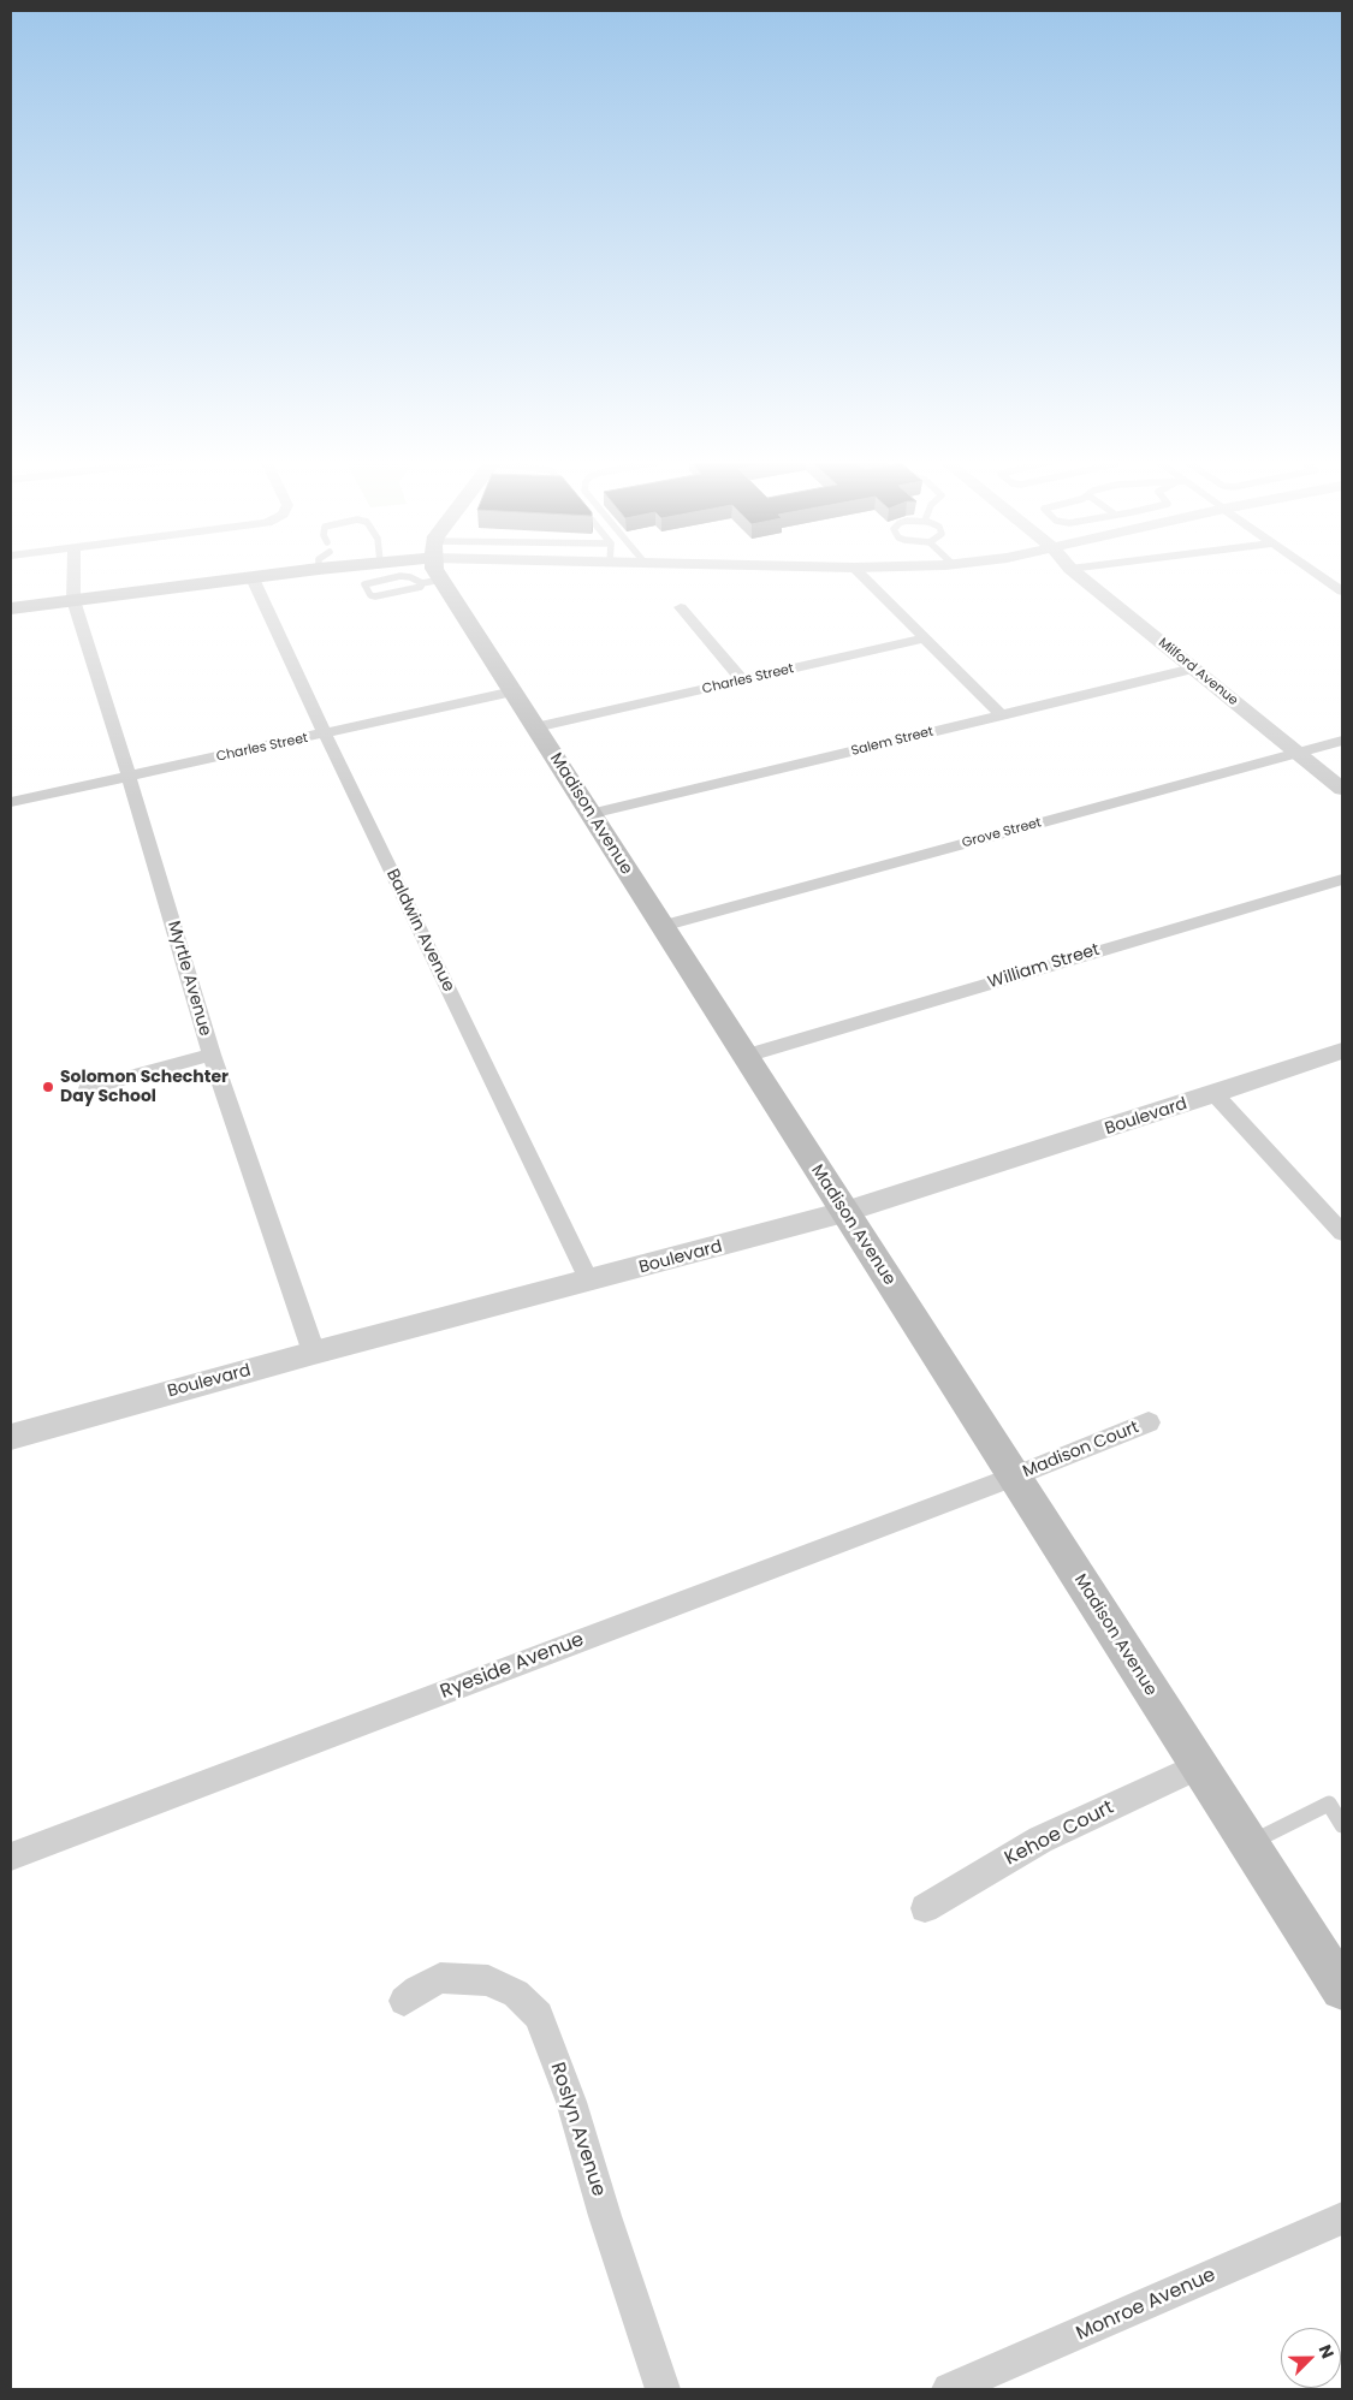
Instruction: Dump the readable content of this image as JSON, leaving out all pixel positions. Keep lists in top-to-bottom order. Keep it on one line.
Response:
{"streets":{"main road":["Madison Avenue"],"street":["Milford Avenue","Charles Street","Salem Street","Grove Street","Baldwin Avenue","William Street","Myrtle Avenue","Boulevard","Madison Court","Ryeside Avenue","Kehoe Court","Roslyn Avenue","Monroe Avenue"]},"crossings":[["Milford Avenue","Salem Street"],["Milford Avenue","Grove Street"],["Charles Street","Madison Avenue"],["Charles Street","Baldwin Avenue"],["Charles Street","Myrtle Avenue"],["Salem Street","Madison Avenue"],["Madison Avenue","Grove Street"],["Madison Avenue","William Street"],["Madison Avenue","Boulevard"],["Madison Avenue","Madison Court"],["Madison Avenue","Ryeside Avenue"],["Madison Avenue","Kehoe Court"],["Baldwin Avenue","Boulevard"],["Myrtle Avenue","Boulevard"],["Madison Court","Ryeside Avenue"]],"places":["Solomon Schechter Day School"],"north":"top right"}
